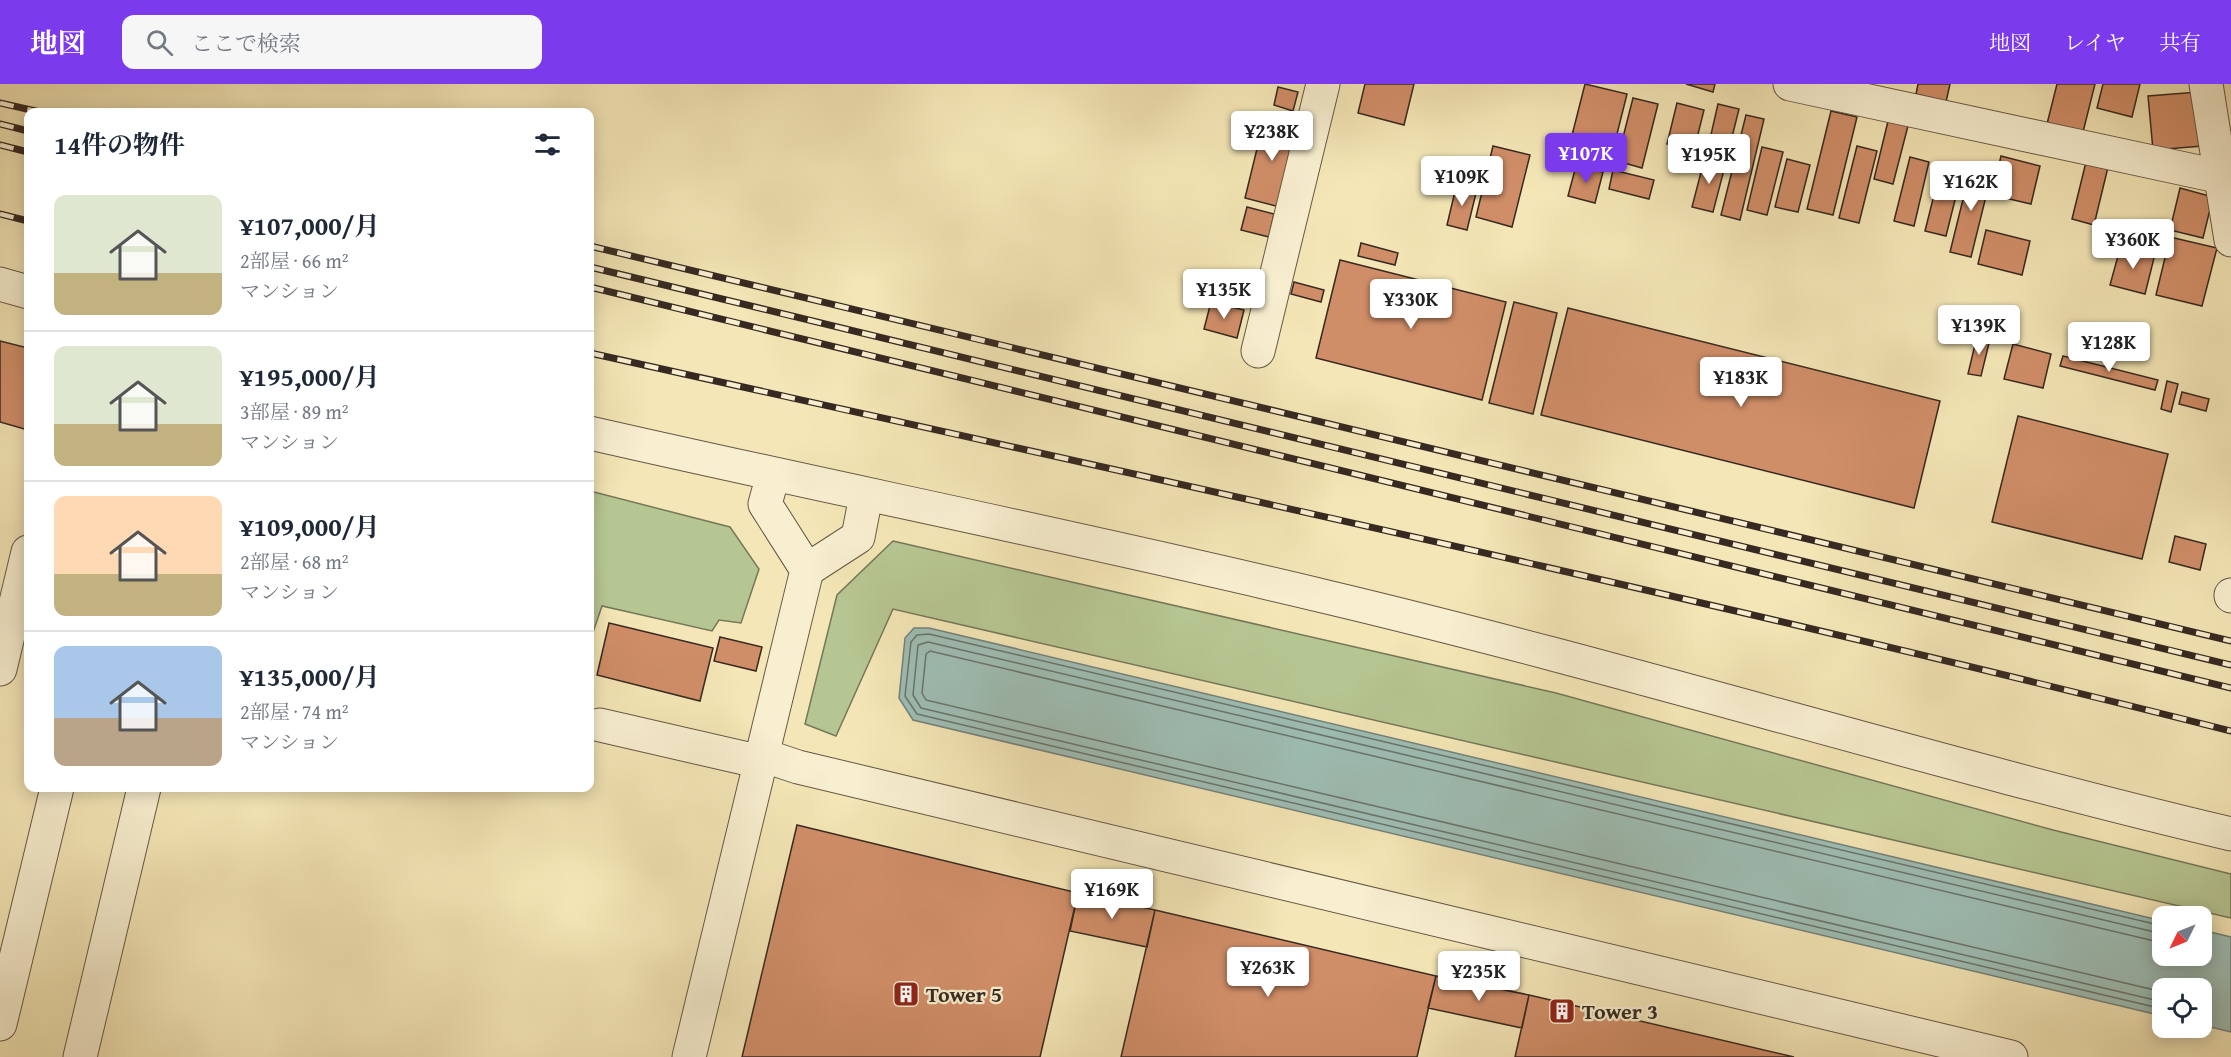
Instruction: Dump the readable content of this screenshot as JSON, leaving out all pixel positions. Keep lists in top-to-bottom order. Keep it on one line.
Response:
{"places":{"building":["Tower 5","Tower 3"]},"north":"bottom left","page":{"header":"地図","search":"ここで検索","nav":["地図","レイヤ","共有"],"heading":"14件の物件","price":["¥238K","¥107K","¥195K","¥109K","¥162K","¥360K","¥135K","¥330K","¥139K","¥128K","¥183K","¥169K","¥263K","¥235K"],"list":[{"name":"¥107,000/月","note":"2部屋 · 66 m² · マンション"},{"name":"¥195,000/月","note":"3部屋 · 89 m² · マンション"},{"name":"¥109,000/月","note":"2部屋 · 68 m² · マンション"},{"name":"¥135,000/月","note":"2部屋 · 74 m² · マンション"}]}}
